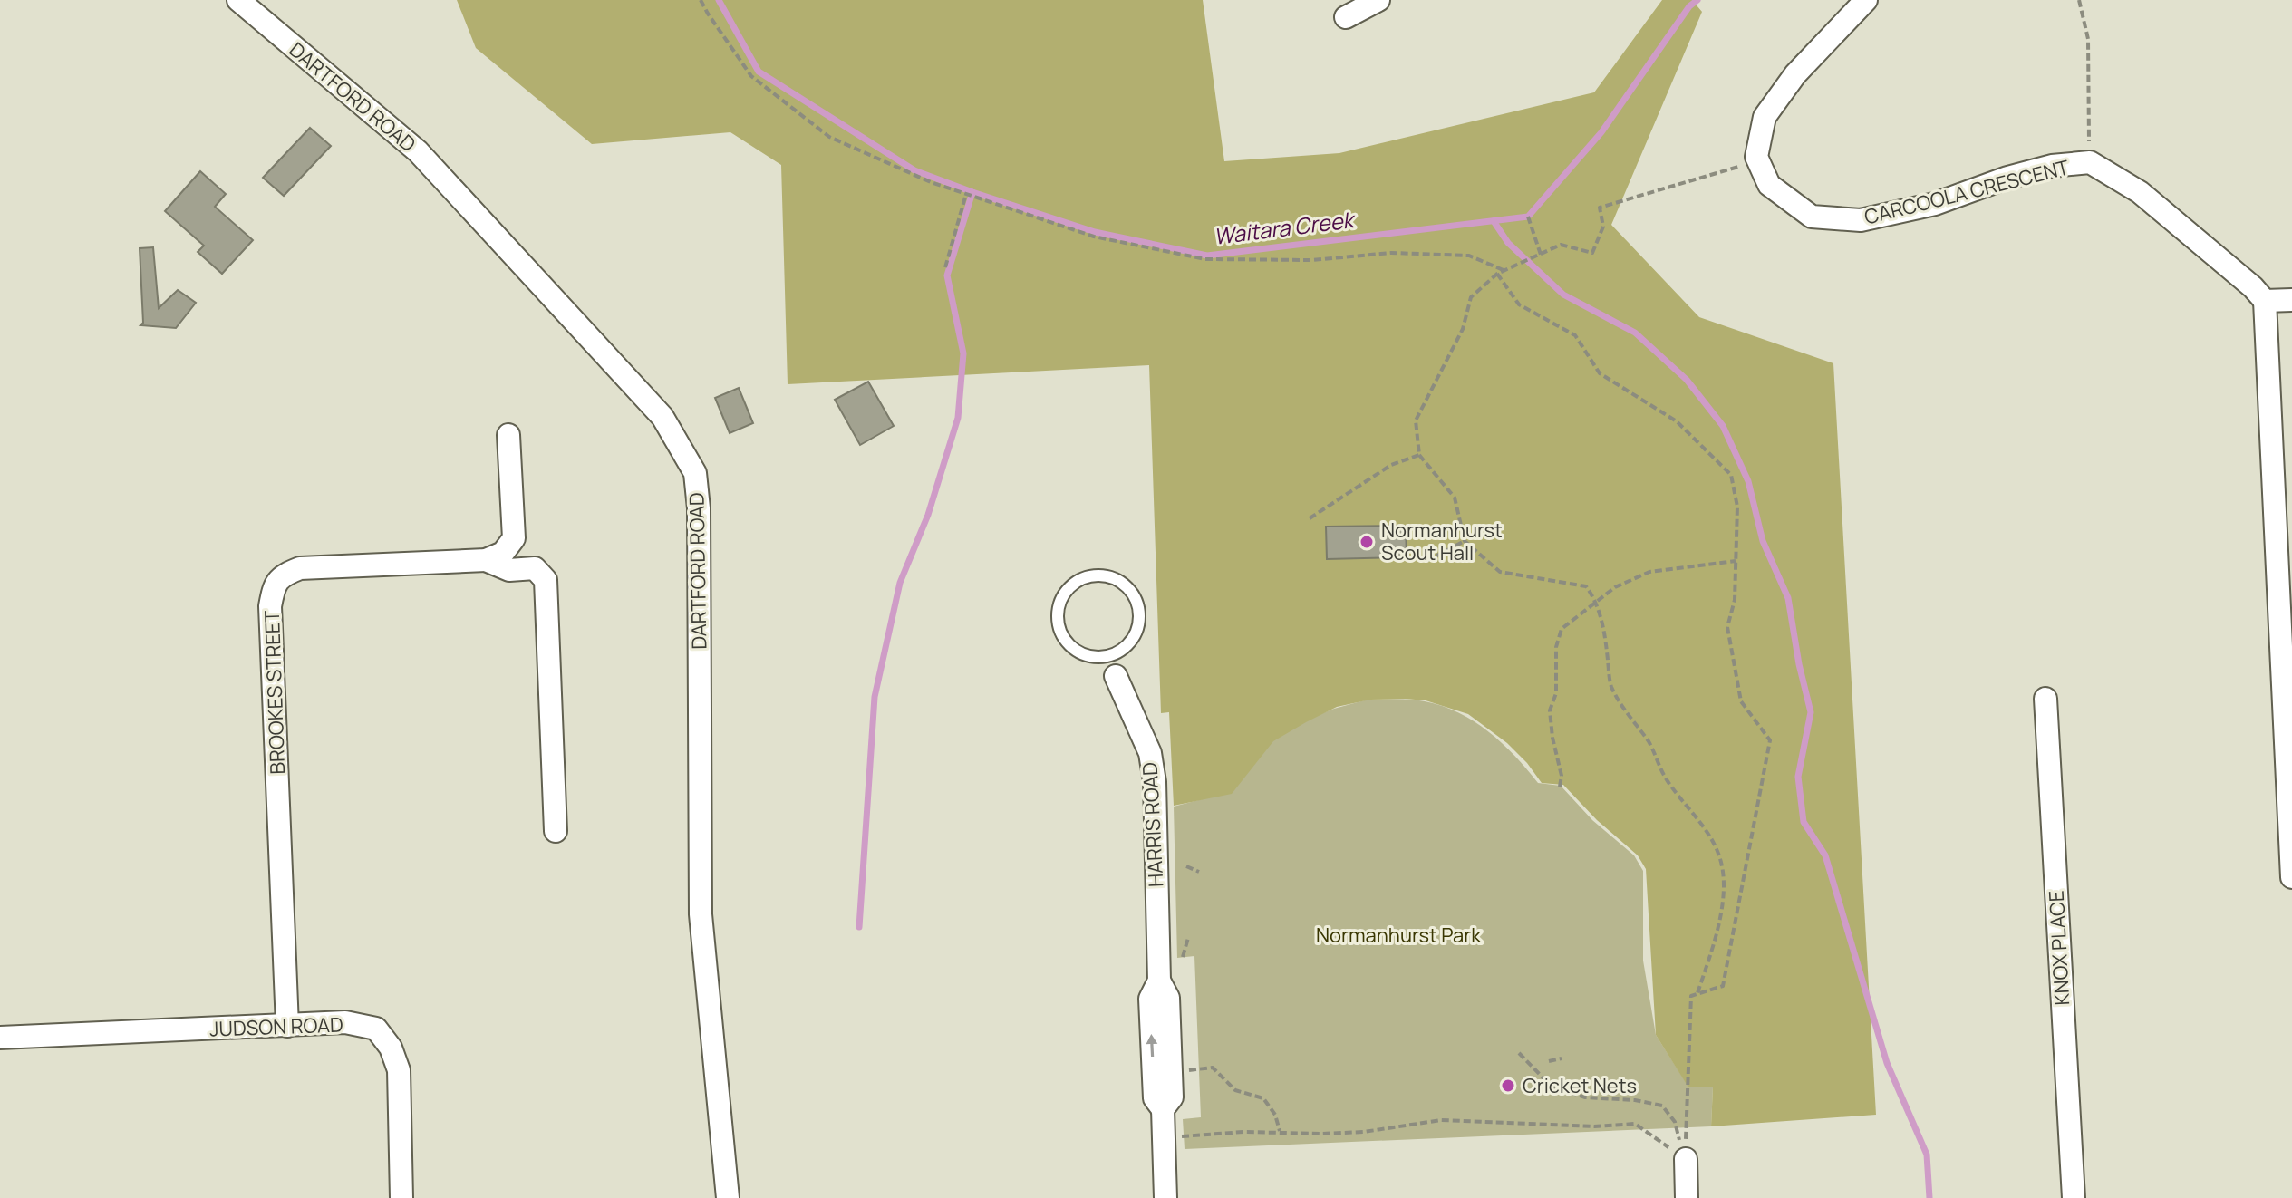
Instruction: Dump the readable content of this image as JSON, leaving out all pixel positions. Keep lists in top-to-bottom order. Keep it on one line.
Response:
{"streets":{"street":["DARTFORD ROAD","CARCOOLA CRESCENT","BROOKES STREET","HARRIS ROAD","KNOX PLACE","JUDSON ROAD"]},"crossings":[["BROOKES STREET","JUDSON ROAD"]],"water":["Waitara Creek"],"parks":["Normanhurst Park"],"places":["Normanhurst Scout Hall","Cricket Nets"]}
